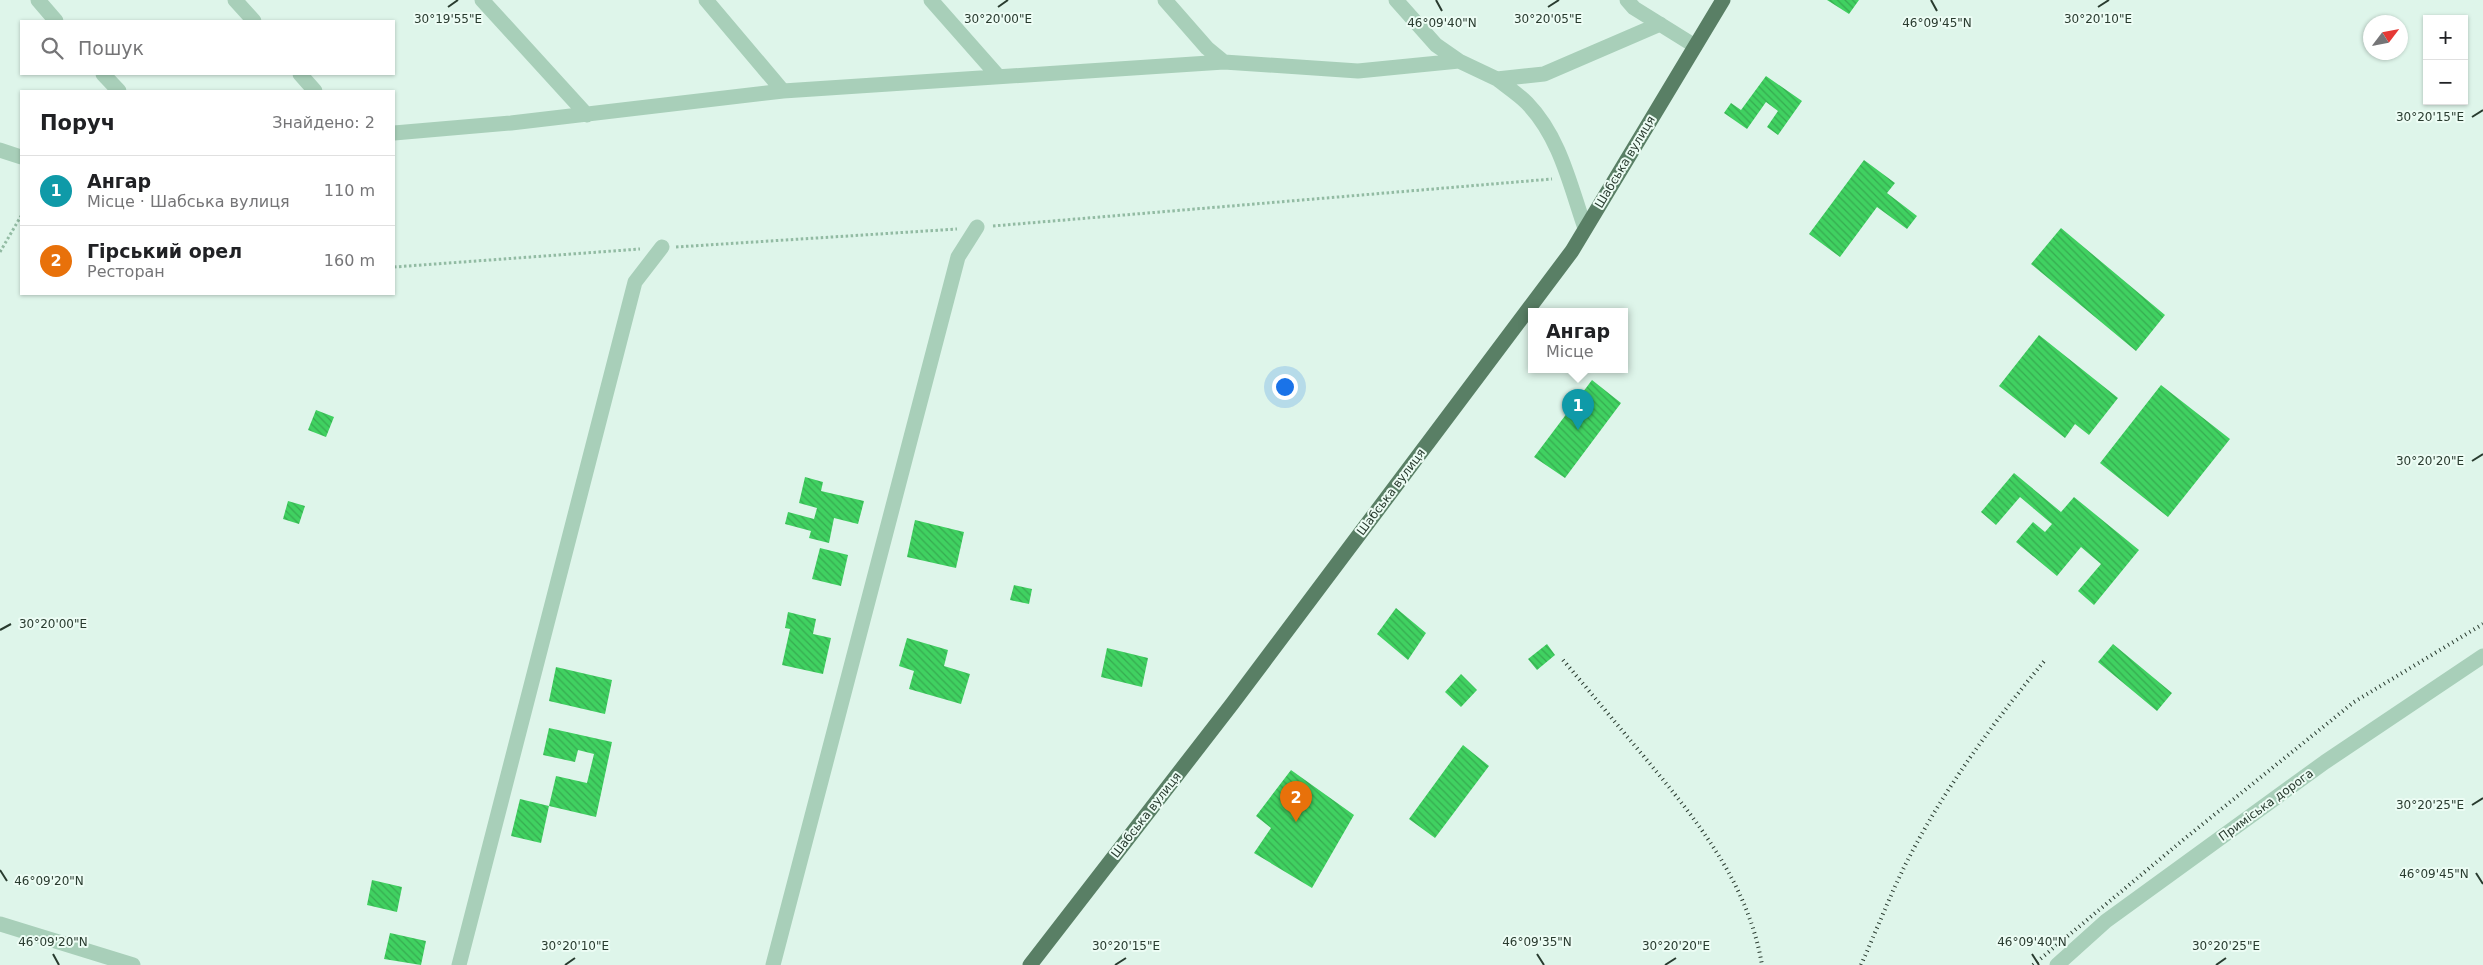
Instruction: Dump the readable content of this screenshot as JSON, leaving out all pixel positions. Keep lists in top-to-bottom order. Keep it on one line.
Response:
{"streets":{"main road":["Шабська вулиця"],"street":["Приміська дорога"]},"north":"top right","page":{"map_buttons":["+","−"],"search":"Пошук","heading":["Поруч","Знайдено: 2"],"list":[{"mark":"1","name":"Ангар","note":"Місце · Шабська вулиця","value":"110 m"},{"mark":"2","name":"Гірський орел","note":"Ресторан","value":"160 m"}],"popup":["Ангар","Місце"],"pins":["1","2"]},"coordinates":["30°20'00\"E","30°20'05\"E","30°20'10\"E","30°19'55\"E","46°09'45\"N","46°09'40\"N","30°20'15\"E","30°20'20\"E","30°20'25\"E","46°09'20\"N","46°09'35\"N"]}
